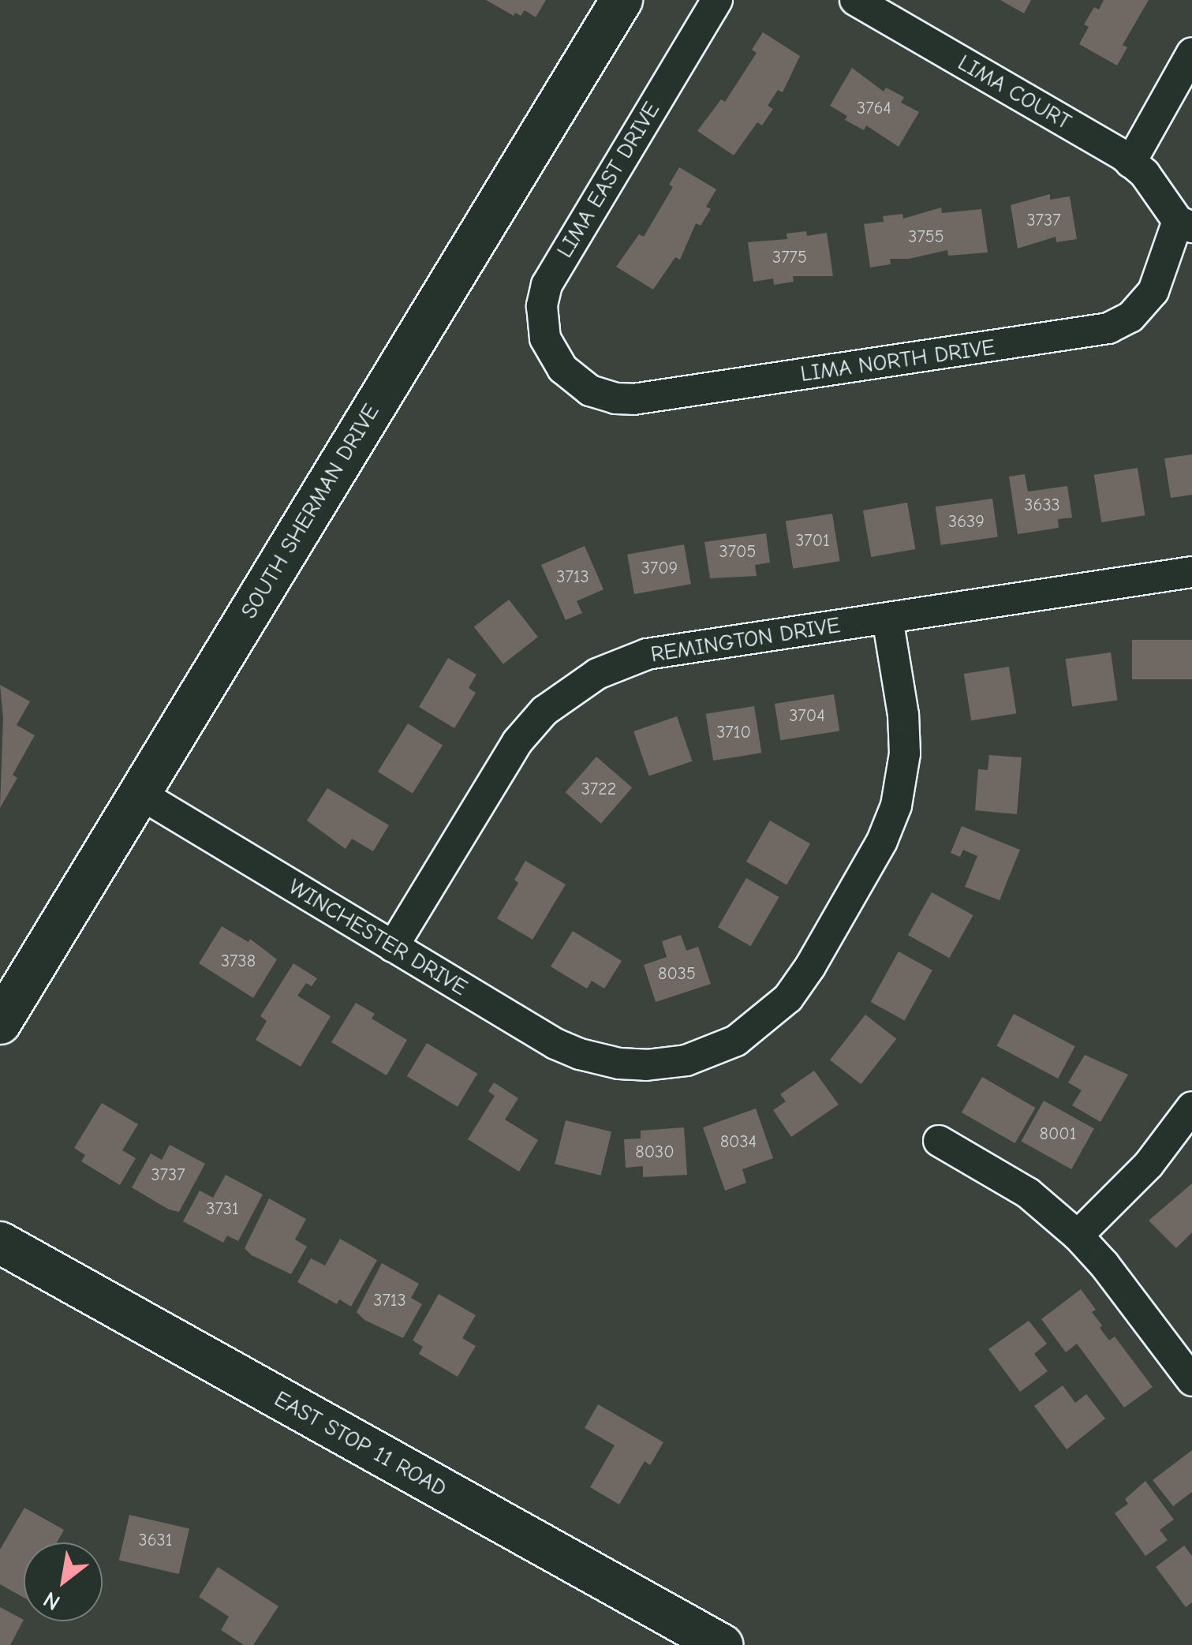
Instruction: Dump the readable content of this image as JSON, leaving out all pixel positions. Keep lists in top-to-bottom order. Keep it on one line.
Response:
{"streets":{"street":["LIMA COURT","LIMA EAST DRIVE","LIMA NORTH DRIVE","SOUTH SHERMAN DRIVE","REMINGTON DRIVE","WINCHESTER DRIVE","EAST STOP 11 ROAD"]},"crossings":[["LIMA COURT","LIMA NORTH DRIVE"],["LIMA EAST DRIVE","LIMA NORTH DRIVE"],["SOUTH SHERMAN DRIVE","WINCHESTER DRIVE"],["REMINGTON DRIVE","WINCHESTER DRIVE"]],"house_numbers":["3764","3737","3755","3775","3633","3639","3701","3705","3709","3713","3704","3710","3722","3738","8035","8001","8034","8030","3737","3731","3713","3631"],"north":"bottom left"}
